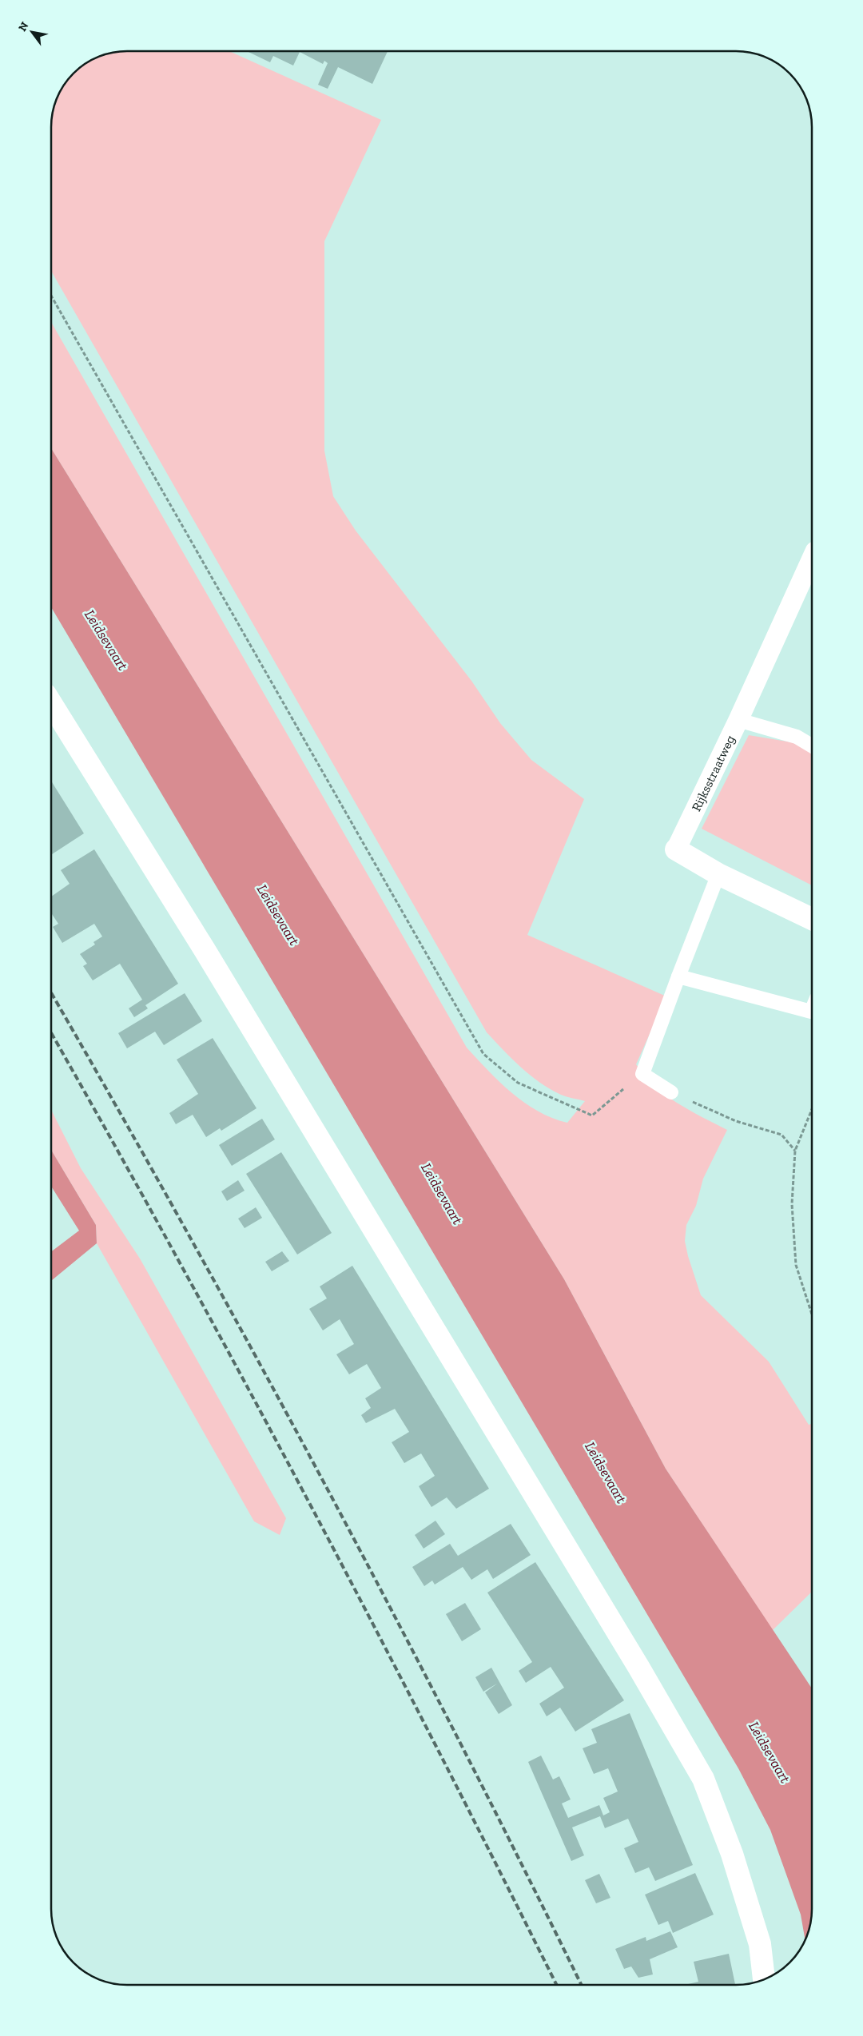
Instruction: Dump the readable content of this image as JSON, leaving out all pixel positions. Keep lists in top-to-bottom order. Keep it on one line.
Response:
{"streets":{"street":["Rijksstraatweg"]},"water":["Leidsevaart"],"north":"top left"}
